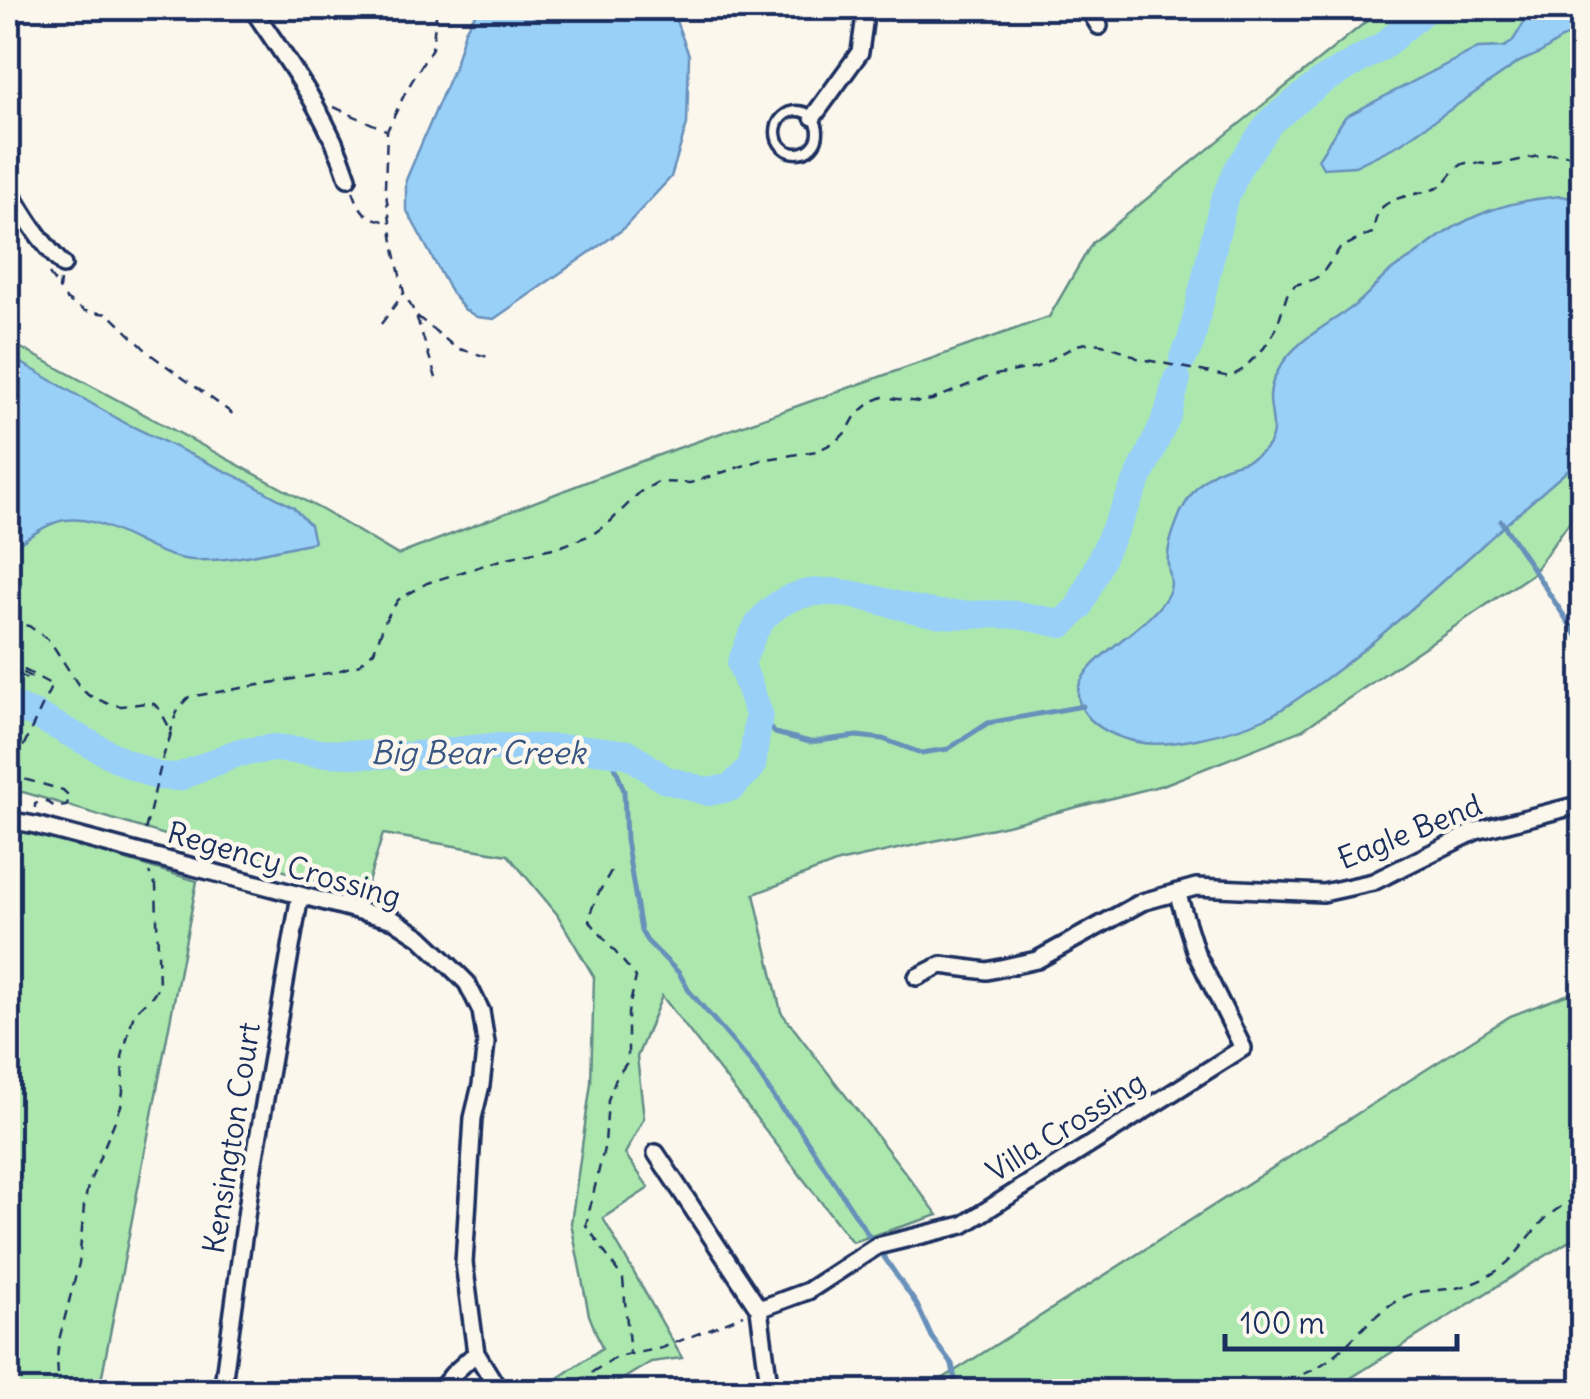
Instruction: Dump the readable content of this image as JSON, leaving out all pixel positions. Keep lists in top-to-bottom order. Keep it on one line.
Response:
{"streets":{"street":["Eagle Bend","Regency Crossing","Villa Crossing","Kensington Court"]},"crossings":[["Eagle Bend","Villa Crossing"],["Regency Crossing","Kensington Court"]],"water":["Big Bear Creek"],"scale_bar":"100 m"}
